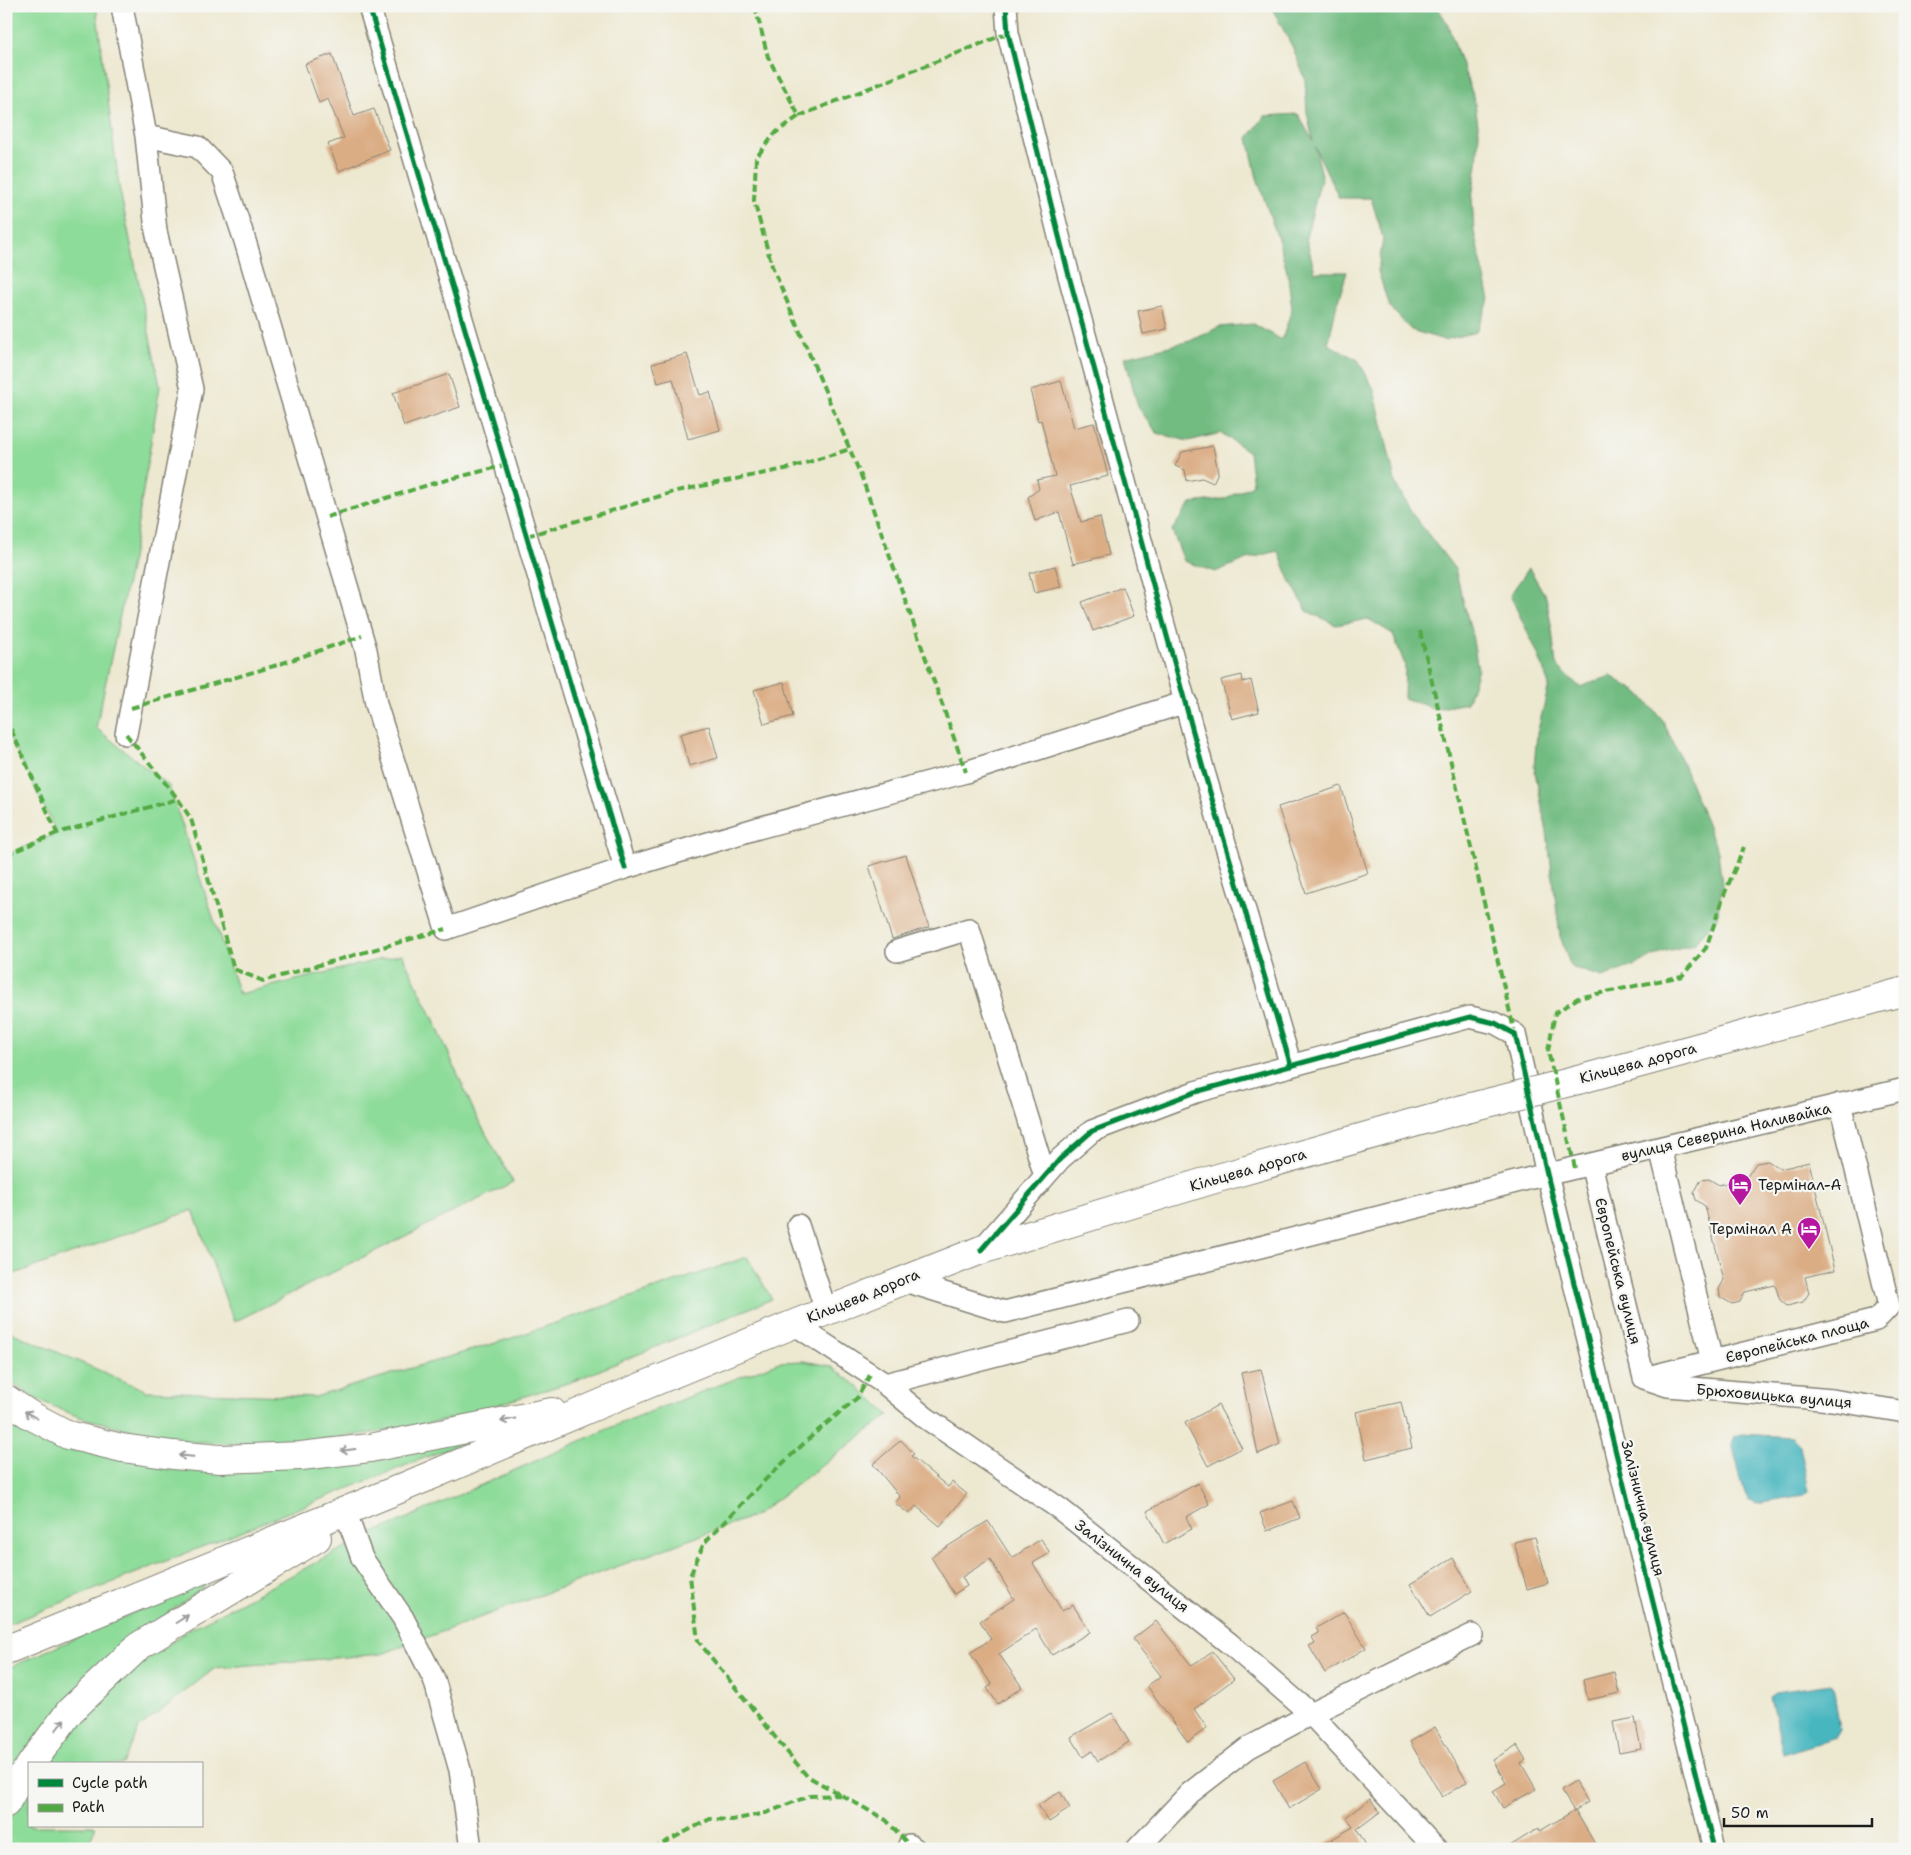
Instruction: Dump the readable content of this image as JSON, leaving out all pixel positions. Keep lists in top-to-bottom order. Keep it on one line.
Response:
{"streets":{"highway":["Кільцева дорога"],"street":["вулиця Северина Наливайка","Європейська вулиця","Європейська площа","Брюховицька вулиця","Залізнична вулиця"]},"crossings":[["Кільцева дорога","вулиця Северина Наливайка"],["Кільцева дорога","Залізнична вулиця"],["вулиця Северина Наливайка","Європейська вулиця"],["вулиця Северина Наливайка","Європейська площа"],["вулиця Северина Наливайка","Залізнична вулиця"],["Європейська вулиця","Європейська площа"],["Європейська вулиця","Брюховицька вулиця"],["Європейська площа","Брюховицька вулиця"]],"places":{"hotel":["Термінал-А","Термінал А"]},"legend":["Cycle path","Path"],"scale_bar":"50 m"}
